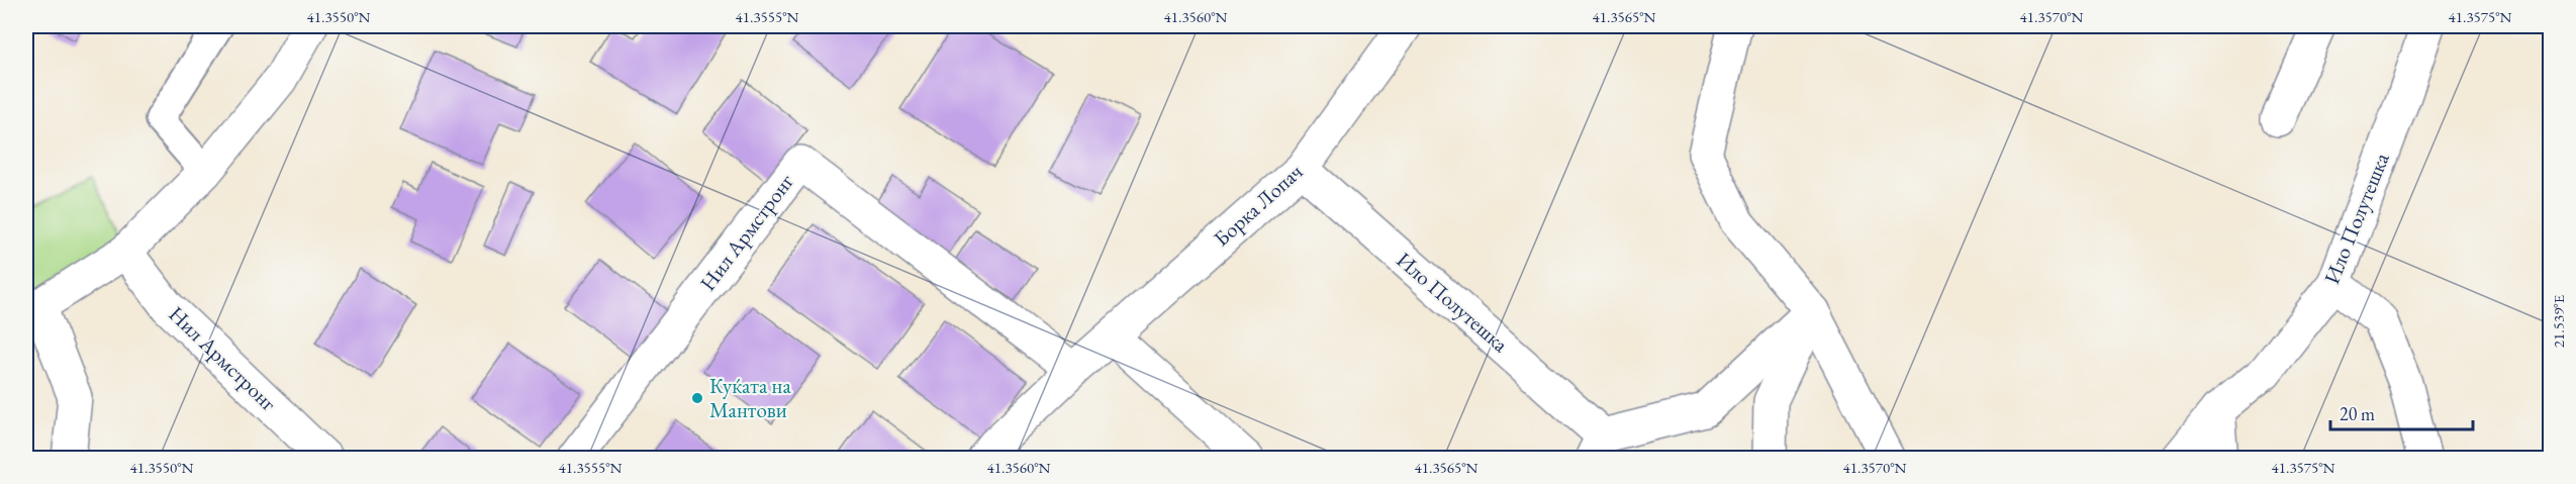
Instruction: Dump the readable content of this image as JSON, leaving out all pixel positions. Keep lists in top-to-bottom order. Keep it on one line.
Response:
{"streets":{"street":["Борка Лопач","Ило Полутешка","Нил Армстронг"]},"crossings":[["Борка Лопач","Ило Полутешка"],["Борка Лопач","Нил Армстронг"]],"places":["Куќата на Мантови"],"scale_bar":"20 m","coordinates":["41.3550°N","41.3555°N","41.3560°N","41.3565°N","41.3570°N","41.3575°N","21.539°E"]}
